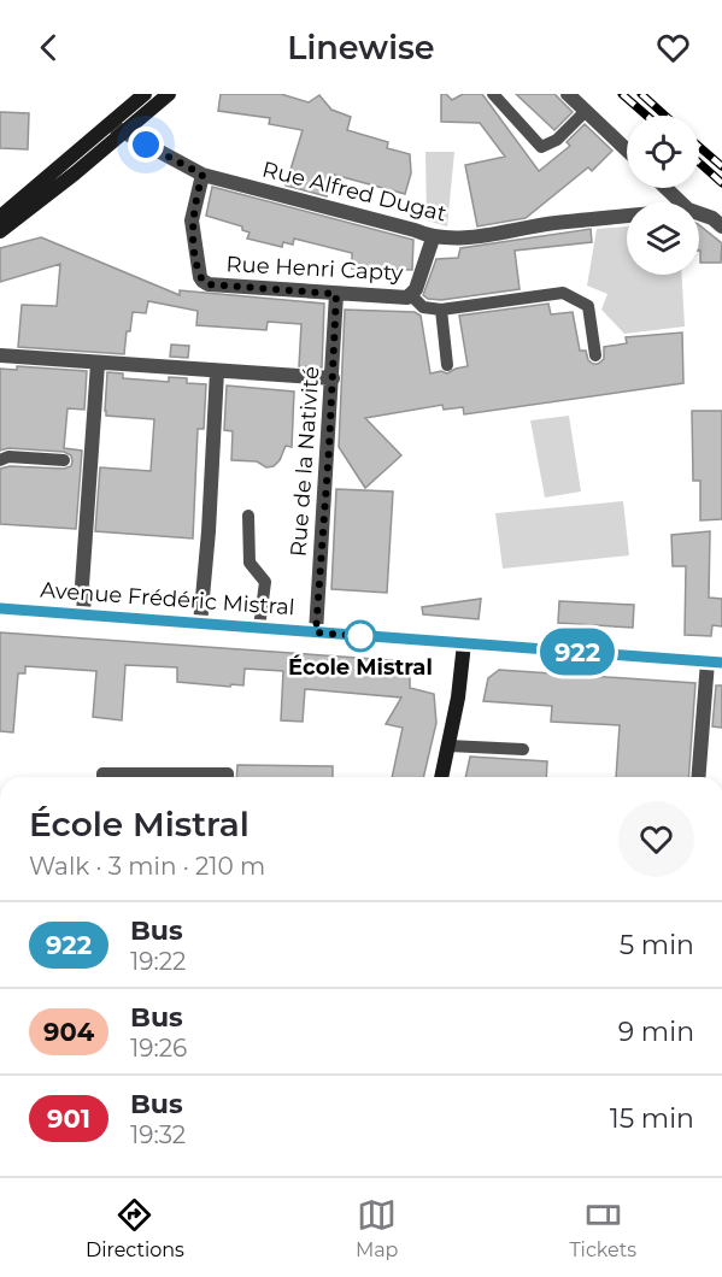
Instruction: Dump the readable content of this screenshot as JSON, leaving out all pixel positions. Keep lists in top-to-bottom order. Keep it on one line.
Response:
{"streets":{"street":["Rue Alfred Dugat","Rue Henri Capty","Rue de la Nativité","Avenue Frédéric Mistral"]},"crossings":[["Rue Alfred Dugat","Rue Henri Capty"],["Rue Henri Capty","Rue de la Nativité"],["Rue de la Nativité","Avenue Frédéric Mistral"]],"places":["École Mistral"],"lines":["bus line 922"],"page":{"header":"Linewise","on_map":"922","heading":["École Mistral","Walk · 3 min · 210 m"],"list":[{"mark":"922","name":"Bus","note":"19:22","value":"5 min"},{"mark":"904","name":"Bus","note":"19:26","value":"9 min"},{"mark":"901","name":"Bus","note":"19:32","value":"15 min"}],"tabs":["Directions","Map","Tickets"]}}
